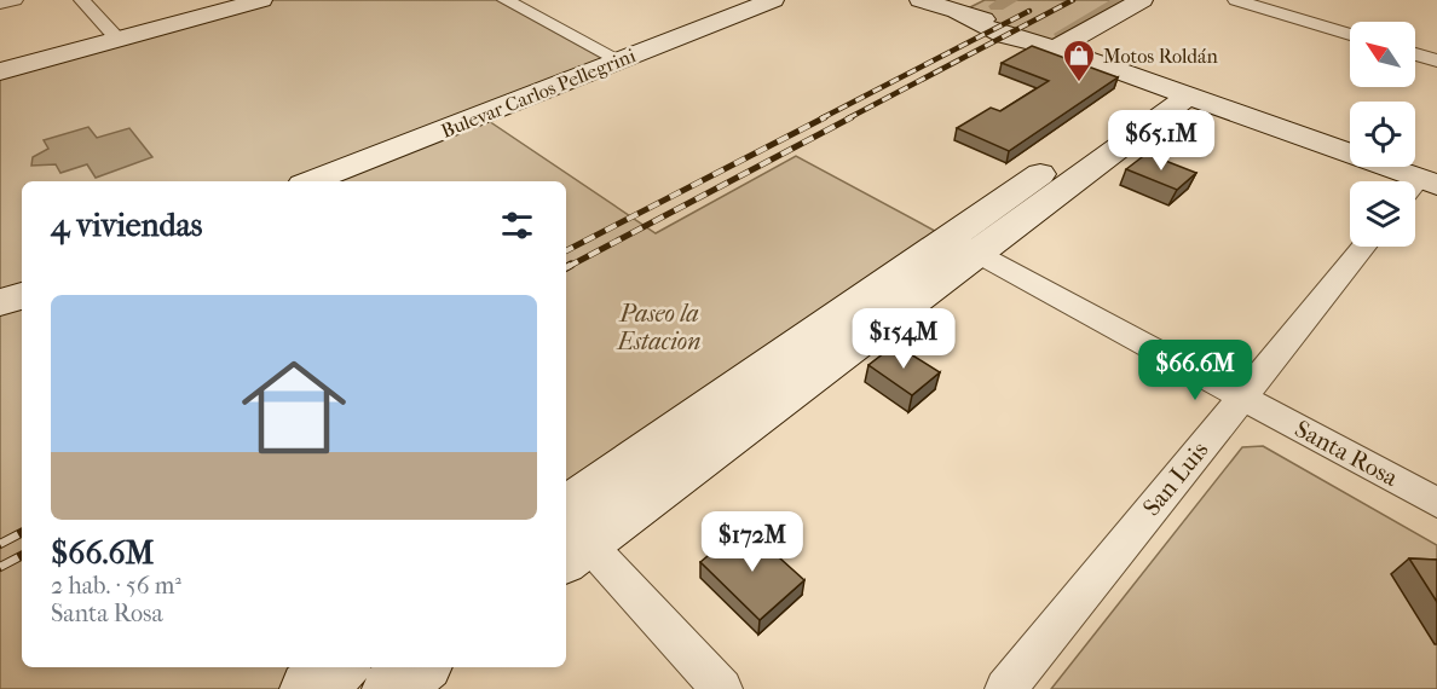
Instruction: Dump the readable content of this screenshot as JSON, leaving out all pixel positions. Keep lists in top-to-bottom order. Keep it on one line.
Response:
{"streets":{"main road":["Bulevar Carlos Pellegrini"],"street":["Santa Rosa","San Luis"]},"crossings":[["Santa Rosa","San Luis"]],"parks":["Paseo la Estacion"],"places":{"shop":["Motos Roldán"]},"north":"top left","page":{"price":["$65.1M","$154M","$66.6M","$172M"],"heading":"4 viviendas","list":[{"name":"$66.6M","note":"2 hab. · 56 m² · Santa Rosa"}]}}
